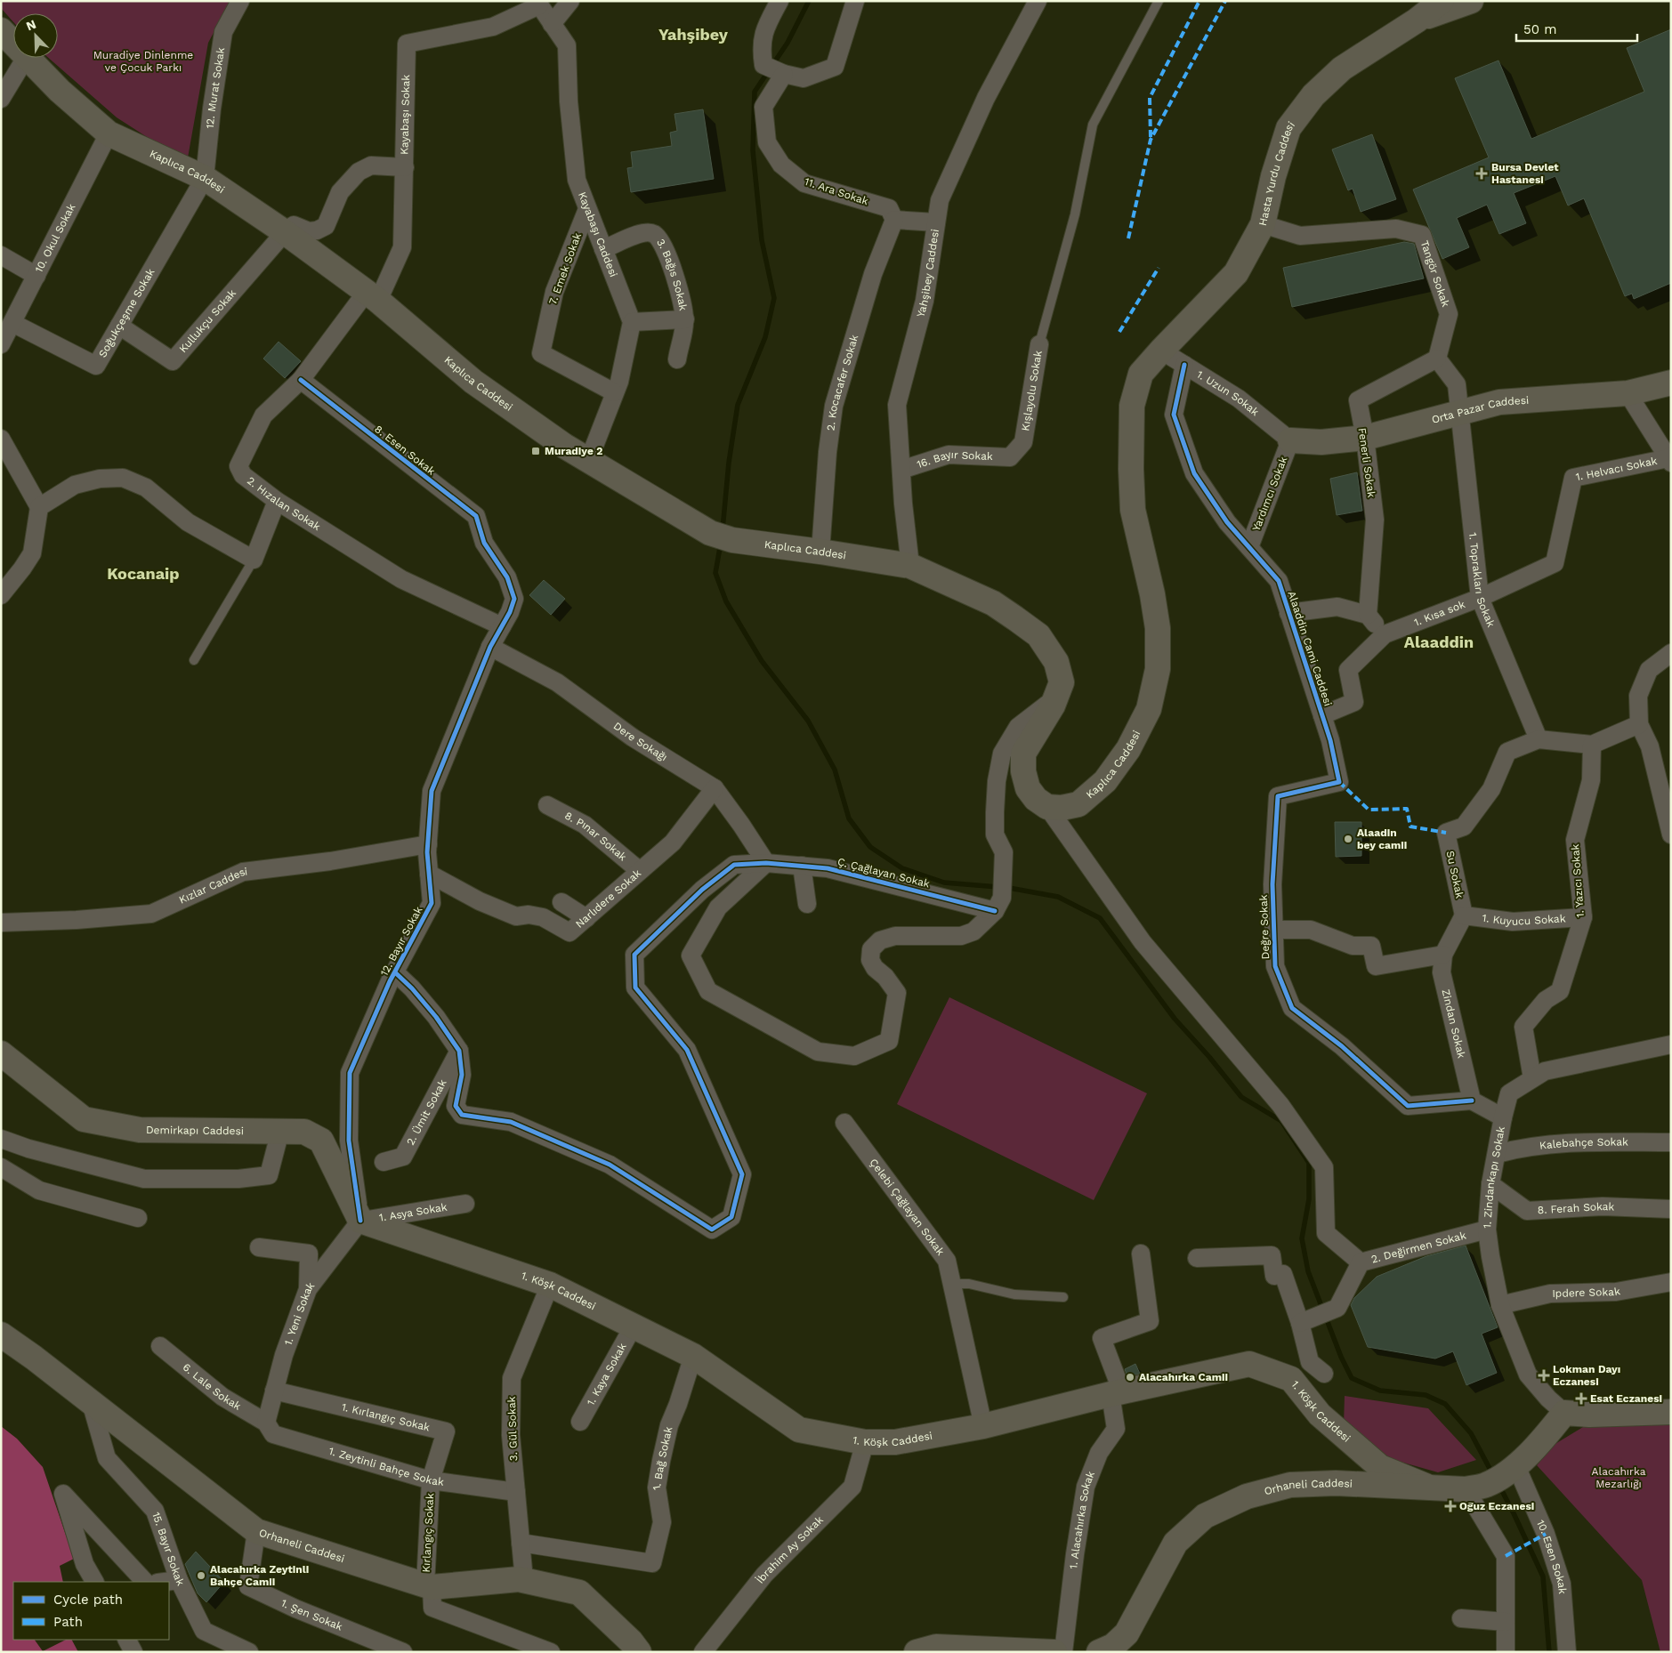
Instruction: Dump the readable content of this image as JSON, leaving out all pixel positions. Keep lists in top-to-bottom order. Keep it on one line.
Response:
{"streets":{"main road":["Kaplıca Caddesi","Hasta Yurdu Caddesi","Orta Pazar Caddesi","Demirkapı Caddesi","1. Köşk Caddesi","Orhaneli Caddesi"],"street":["12. Murat Sokak","Kayabaşı Sokak","11. Ara Sokak","Kayabaşı Caddesi","10. Okul Sokak","7. Emek Sokak","Tangör Sokak","Yahşibey Caddesi","3. Bağıs Sokak","Soğukçeşme Sokak","Kullukçu Sokak","2. Kocacafer Sokak","Kışlayolu Sokak","1. Uzun Sokak","8. Esen Sokak","16. Bayır Sokak","Fenerli Sokak","1. Helvacı Sokak","Yardımcı Sokak","2. Hızalan Sokak","1. Toprakları Sokak","1. Kısa sok","Alaaddin Cami Caddesi","Dere Sokağı","8. Pınar Sokak","Ç. Çağlayan Sokak","Su Sokak","1. Yazıcı Sokak","Kızlar Caddesi","Narlıdere Sokak","1. Kuyucu Sokak","Değre Sokak","12. Bayır Sokak","Zindan Sokak","2. Ümit Sokak","Kalebahçe Sokak","1. Zindankapı Sokak","Çelebi Çağlayan Sokak","8. Ferah Sokak","1. Asya Sokak","2. Değirmen Sokak","Ipdere Sokak","1. Yeni Sokak","1. Kaya Sokak","6. Lale Sokak","1. Kırlangıç Sokak","3. Gül Sokak","1. Bağ Sokak","1. Zeytinli Bahçe Sokak","1. Alacahırka Sokak","Kırlangıç Sokak","15. Bayır Sokak","İbrahim Ay Sokak","10. Esen Sokak","1. Şen Sokak"]},"crossings":[["12. Murat Sokak","Kaplıca Caddesi"],["12. Murat Sokak","Soğukçeşme Sokak"],["Kayabaşı Sokak","Kaplıca Caddesi"],["Kayabaşı Sokak","Kayabaşı Caddesi"],["Kayabaşı Sokak","Kullukçu Sokak"],["Kayabaşı Sokak","2. Hızalan Sokak"],["Kaplıca Caddesi","Hasta Yurdu Caddesi"],["Kaplıca Caddesi","10. Okul Sokak"],["Kaplıca Caddesi","Yahşibey Caddesi"],["Kaplıca Caddesi","Soğukçeşme Sokak"],["Kaplıca Caddesi","Kullukçu Sokak"],["Kaplıca Caddesi","2. Kocacafer Sokak"],["Kaplıca Caddesi","1. Uzun Sokak"],["Kaplıca Caddesi","2. Hızalan Sokak"],["Hasta Yurdu Caddesi","Tangör Sokak"],["Hasta Yurdu Caddesi","1. Uzun Sokak"],["11. Ara Sokak","2. Kocacafer Sokak"],["Kayabaşı Caddesi","7. Emek Sokak"],["Kayabaşı Caddesi","3. Bağıs Sokak"],["10. Okul Sokak","Soğukçeşme Sokak"],["Tangör Sokak","Fenerli Sokak"],["Yahşibey Caddesi","16. Bayır Sokak"],["Soğukçeşme Sokak","Kullukçu Sokak"],["Kışlayolu Sokak","16. Bayır Sokak"],["1. Uzun Sokak","Orta Pazar Caddesi"],["1. Uzun Sokak","Yardımcı Sokak"],["1. Uzun Sokak","Alaaddin Cami Caddesi"],["Orta Pazar Caddesi","Fenerli Sokak"],["Orta Pazar Caddesi","Yardımcı Sokak"],["Orta Pazar Caddesi","1. Toprakları Sokak"],["8. Esen Sokak","2. Hızalan Sokak"],["8. Esen Sokak","12. Bayır Sokak"],["1. Helvacı Sokak","1. Toprakları Sokak"],["1. Helvacı Sokak","1. Kısa sok"],["Yardımcı Sokak","Alaaddin Cami Caddesi"],["2. Hızalan Sokak","12. Bayır Sokak"],["1. Toprakları Sokak","1. Kısa sok"],["1. Toprakları Sokak","Su Sokak"],["1. Kısa sok","Alaaddin Cami Caddesi"],["Alaaddin Cami Caddesi","Değre Sokak"],["Dere Sokağı","Ç. Çağlayan Sokak"],["Dere Sokağı","Narlıdere Sokak"],["Dere Sokağı","12. Bayır Sokak"],["8. Pınar Sokak","Narlıdere Sokak"],["Ç. Çağlayan Sokak","2. Ümit Sokak"],["Su Sokak","1. Kuyucu Sokak"],["Su Sokak","Zindan Sokak"],["1. Yazıcı Sokak","1. Kuyucu Sokak"],["1. Yazıcı Sokak","1. Zindankapı Sokak"],["Kızlar Caddesi","12. Bayır Sokak"],["Narlıdere Sokak","12. Bayır Sokak"],["1. Kuyucu Sokak","Zindan Sokak"],["Değre Sokak","Zindan Sokak"],["12. Bayır Sokak","Demirkapı Caddesi"],["12. Bayır Sokak","1. Asya Sokak"],["12. Bayır Sokak","1. Köşk Caddesi"],["12. Bayır Sokak","1. Yeni Sokak"],["Demirkapı Caddesi","1. Asya Sokak"],["Demirkapı Caddesi","1. Köşk Caddesi"],["Demirkapı Caddesi","1. Yeni Sokak"],["Kalebahçe Sokak","1. Zindankapı Sokak"],["1. Zindankapı Sokak","8. Ferah Sokak"],["1. Zindankapı Sokak","2. Değirmen Sokak"],["1. Zindankapı Sokak","Ipdere Sokak"],["Çelebi Çağlayan Sokak","1. Köşk Caddesi"],["1. Asya Sokak","1. Köşk Caddesi"],["1. Asya Sokak","1. Yeni Sokak"],["1. Köşk Caddesi","1. Yeni Sokak"],["1. Köşk Caddesi","1. Kaya Sokak"],["1. Köşk Caddesi","3. Gül Sokak"],["1. Köşk Caddesi","1. Bağ Sokak"],["1. Köşk Caddesi","Orhaneli Caddesi"],["1. Köşk Caddesi","1. Alacahırka Sokak"],["1. Köşk Caddesi","İbrahim Ay Sokak"],["1. Yeni Sokak","6. Lale Sokak"],["1. Yeni Sokak","1. Kırlangıç Sokak"],["1. Yeni Sokak","1. Zeytinli Bahçe Sokak"],["6. Lale Sokak","1. Zeytinli Bahçe Sokak"],["1. Kırlangıç Sokak","1. Zeytinli Bahçe Sokak"],["1. Kırlangıç Sokak","Kırlangıç Sokak"],["3. Gül Sokak","1. Bağ Sokak"],["3. Gül Sokak","1. Zeytinli Bahçe Sokak"],["3. Gül Sokak","Orhaneli Caddesi"],["1. Zeytinli Bahçe Sokak","Kırlangıç Sokak"],["Orhaneli Caddesi","Kırlangıç Sokak"],["Orhaneli Caddesi","15. Bayır Sokak"],["Orhaneli Caddesi","1. Şen Sokak"]],"districts":["Yahşibey","Kocanaip","Alaaddin"],"parks":["Muradiye Dinlenme ve Çocuk Parkı","Alacahırka Mezarlığı"],"places":{"health":["Bursa Devlet Hastanesi","Lokman Dayı Eczanesi","Esat Eczanesi","Oğuz Eczanesi"],"transit":["Muradiye 2"],"other":["Alaadin bey camii","Alacahırka Camii","Alacahırka Zeytinli Bahçe Camii"]},"legend":["Cycle path","Path"],"scale_bar":"50 m","north":"top left"}
